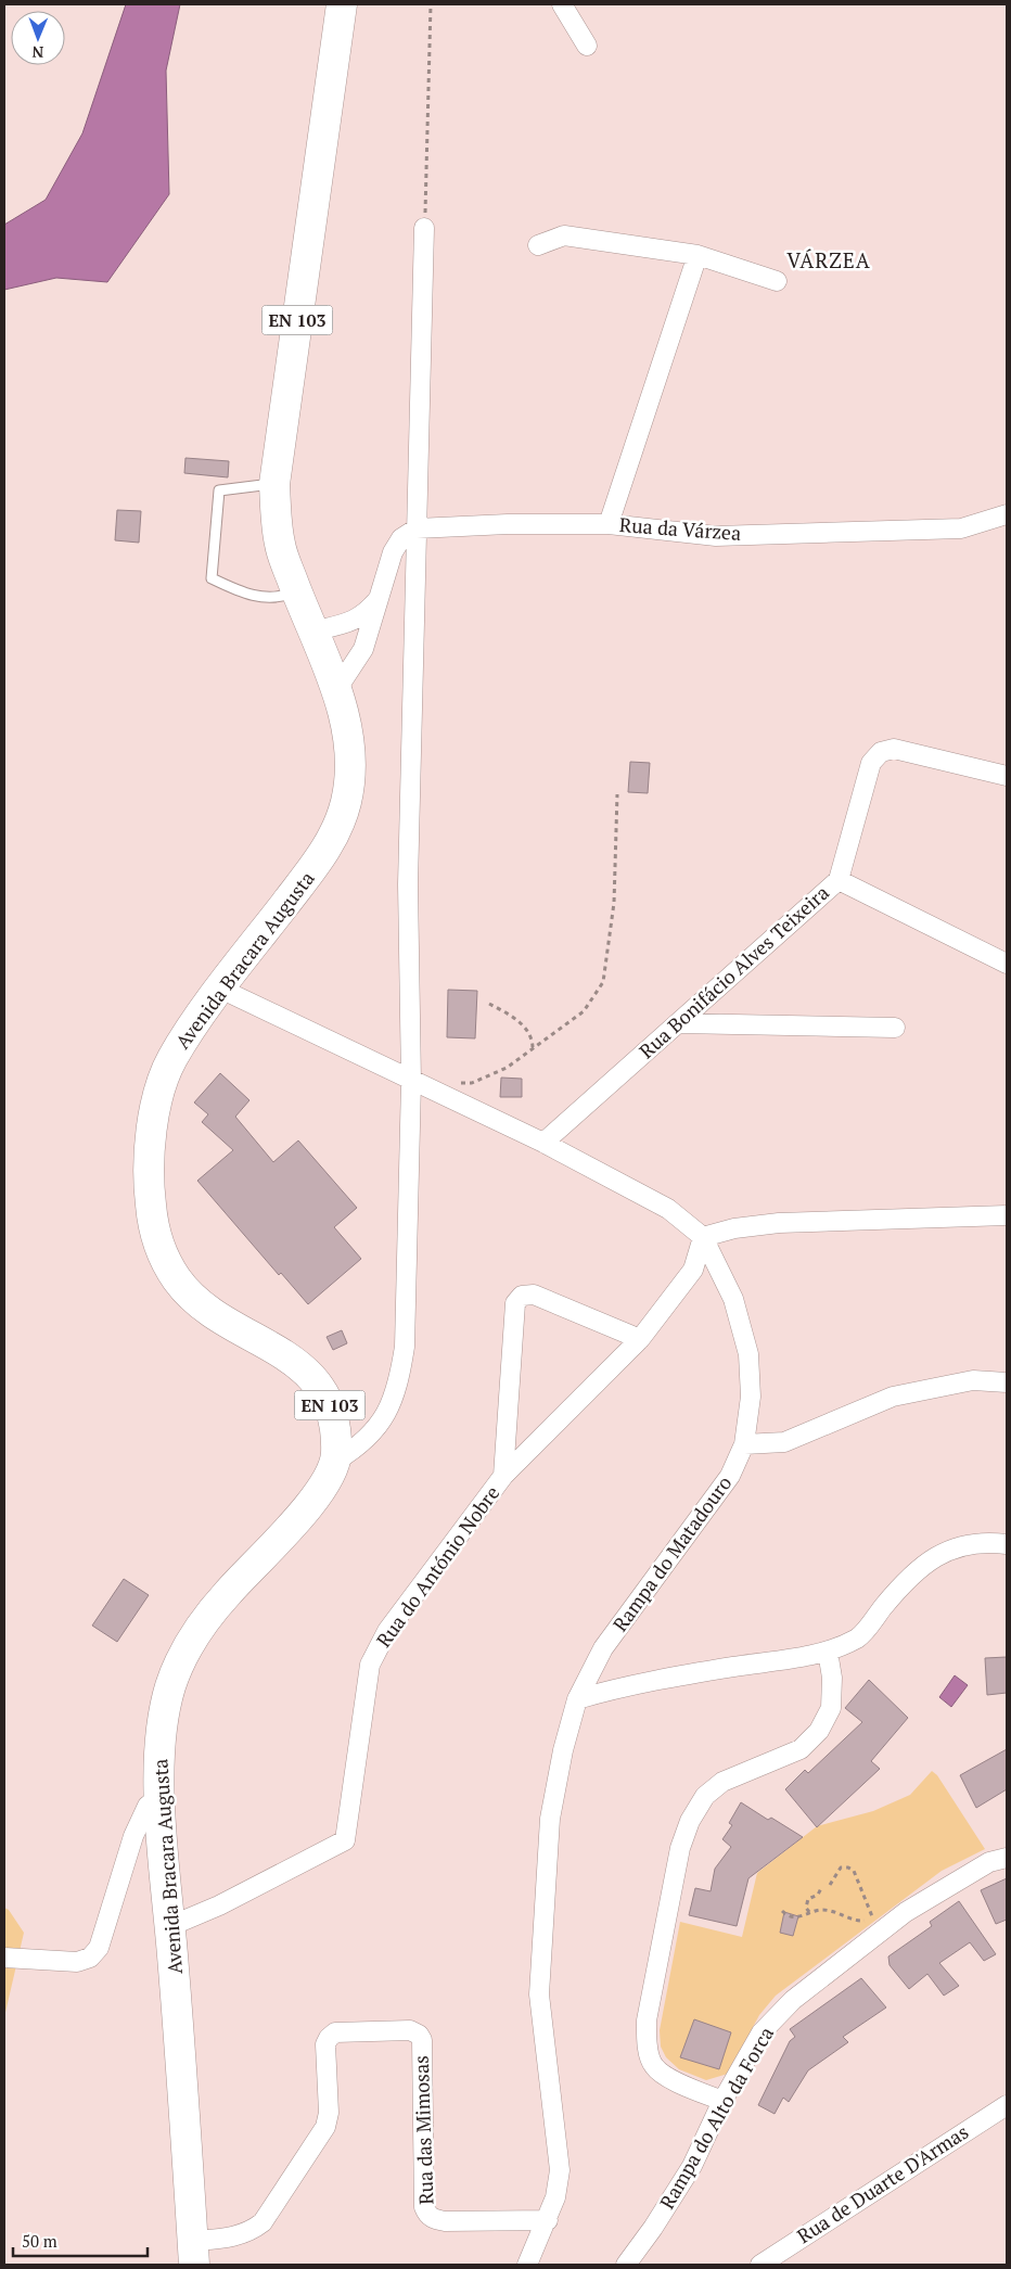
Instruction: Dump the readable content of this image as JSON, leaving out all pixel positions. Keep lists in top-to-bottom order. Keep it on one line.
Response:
{"streets":{"main road":["EN 103","Avenida Bracara Augusta"],"street":["Rua da Várzea","Rua Bonifácio Alves Teixeira","Rampa do Matadouro","Rua do António Nobre","Rampa do Alto da Forca","Rua das Mimosas","Rua de Duarte D'Armas"]},"crossings":[["EN 103","Avenida Bracara Augusta"],["Avenida Bracara Augusta","Rampa do Matadouro"],["Avenida Bracara Augusta","Rua do António Nobre"],["Avenida Bracara Augusta","Rua das Mimosas"],["Rua Bonifácio Alves Teixeira","Rampa do Matadouro"],["Rampa do Matadouro","Rua do António Nobre"],["Rampa do Matadouro","Rua das Mimosas"]],"districts":["VÁRZEA"],"scale_bar":"50 m","north":"bottom"}
